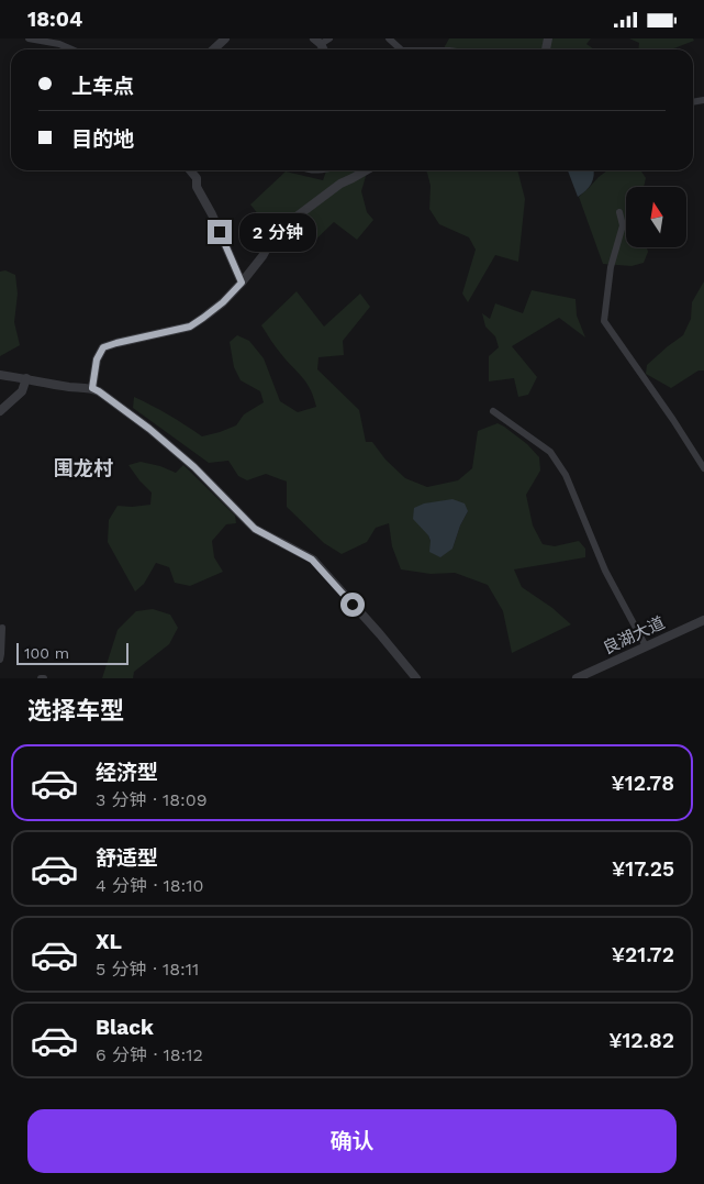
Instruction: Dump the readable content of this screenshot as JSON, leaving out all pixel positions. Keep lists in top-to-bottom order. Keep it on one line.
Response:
{"streets":{"street":["良湖大道"]},"districts":["围龙村"],"scale_bar":"100 m","north":"top","page":{"status":"18:04","banner":["上车点","目的地"],"bubble":"2 分钟","scale":"100 m","heading":"选择车型","list":[{"name":"经济型","note":"3 分钟 · 18:09","value":"¥12.78"},{"name":"舒适型","note":"4 分钟 · 18:10","value":"¥17.25"},{"name":"XL","note":"5 分钟 · 18:11","value":"¥21.72"},{"name":"Black","note":"6 分钟 · 18:12","value":"¥12.82"}],"buttons":"确认"}}
